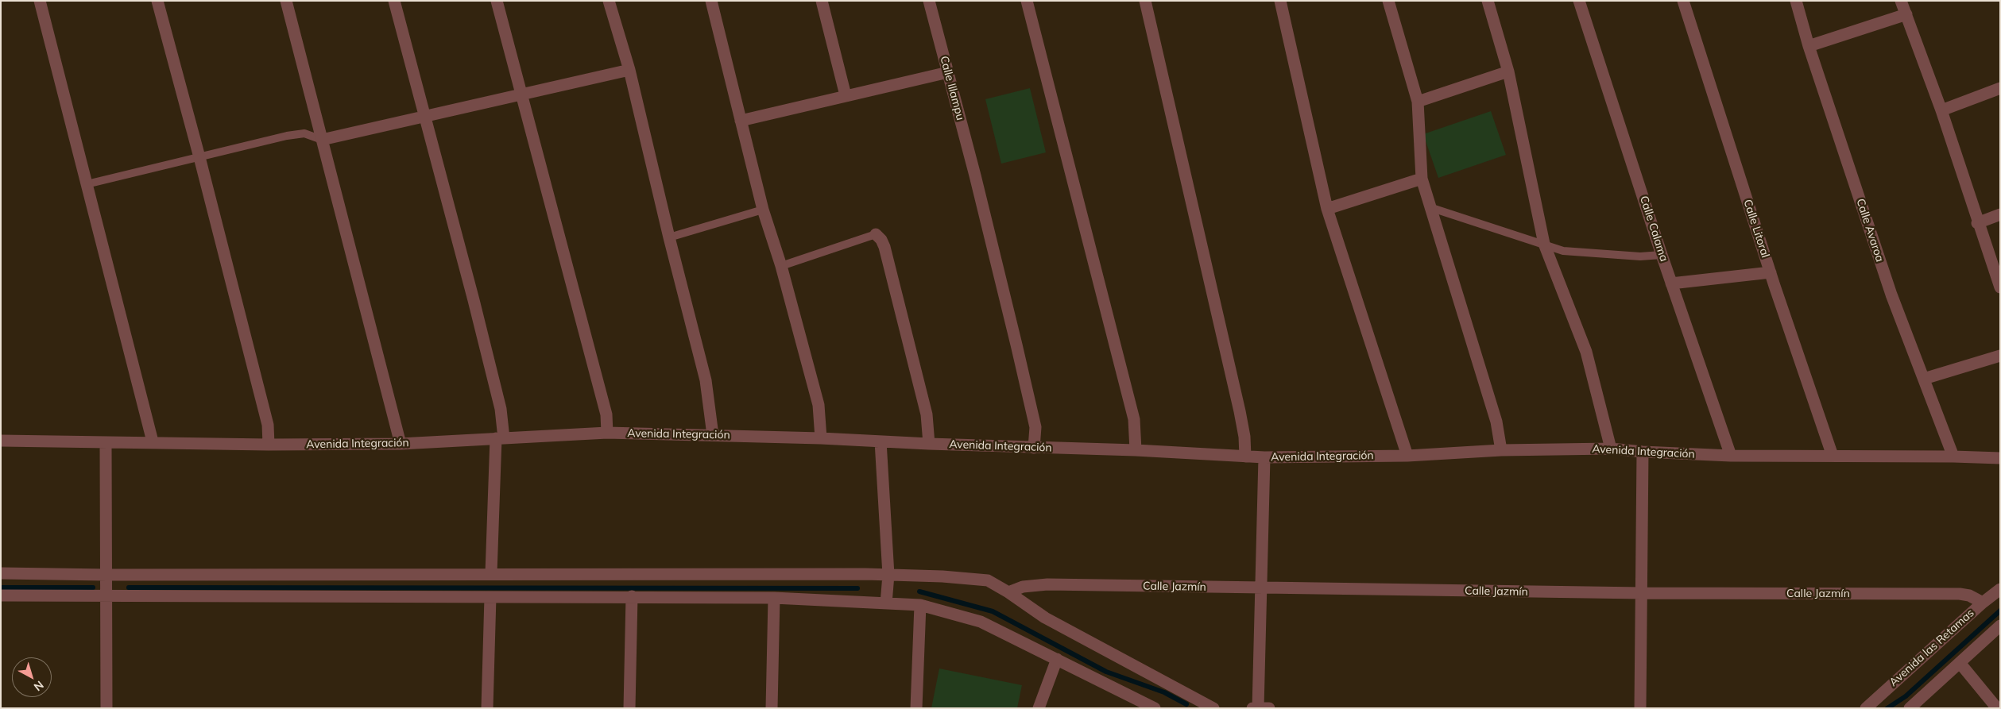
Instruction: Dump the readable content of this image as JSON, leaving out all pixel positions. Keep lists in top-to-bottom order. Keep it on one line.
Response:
{"streets":{"street":["Calle Illampu","Calle Calama","Calle Litoral","Calle Avaroa","Avenida Integración","Calle Jazmín","Avenida las Retamas"]},"crossings":[["Calle Illampu","Avenida Integración"],["Calle Calama","Avenida Integración"],["Calle Litoral","Avenida Integración"],["Calle Avaroa","Avenida Integración"],["Calle Jazmín","Avenida las Retamas"]],"north":"bottom right"}
